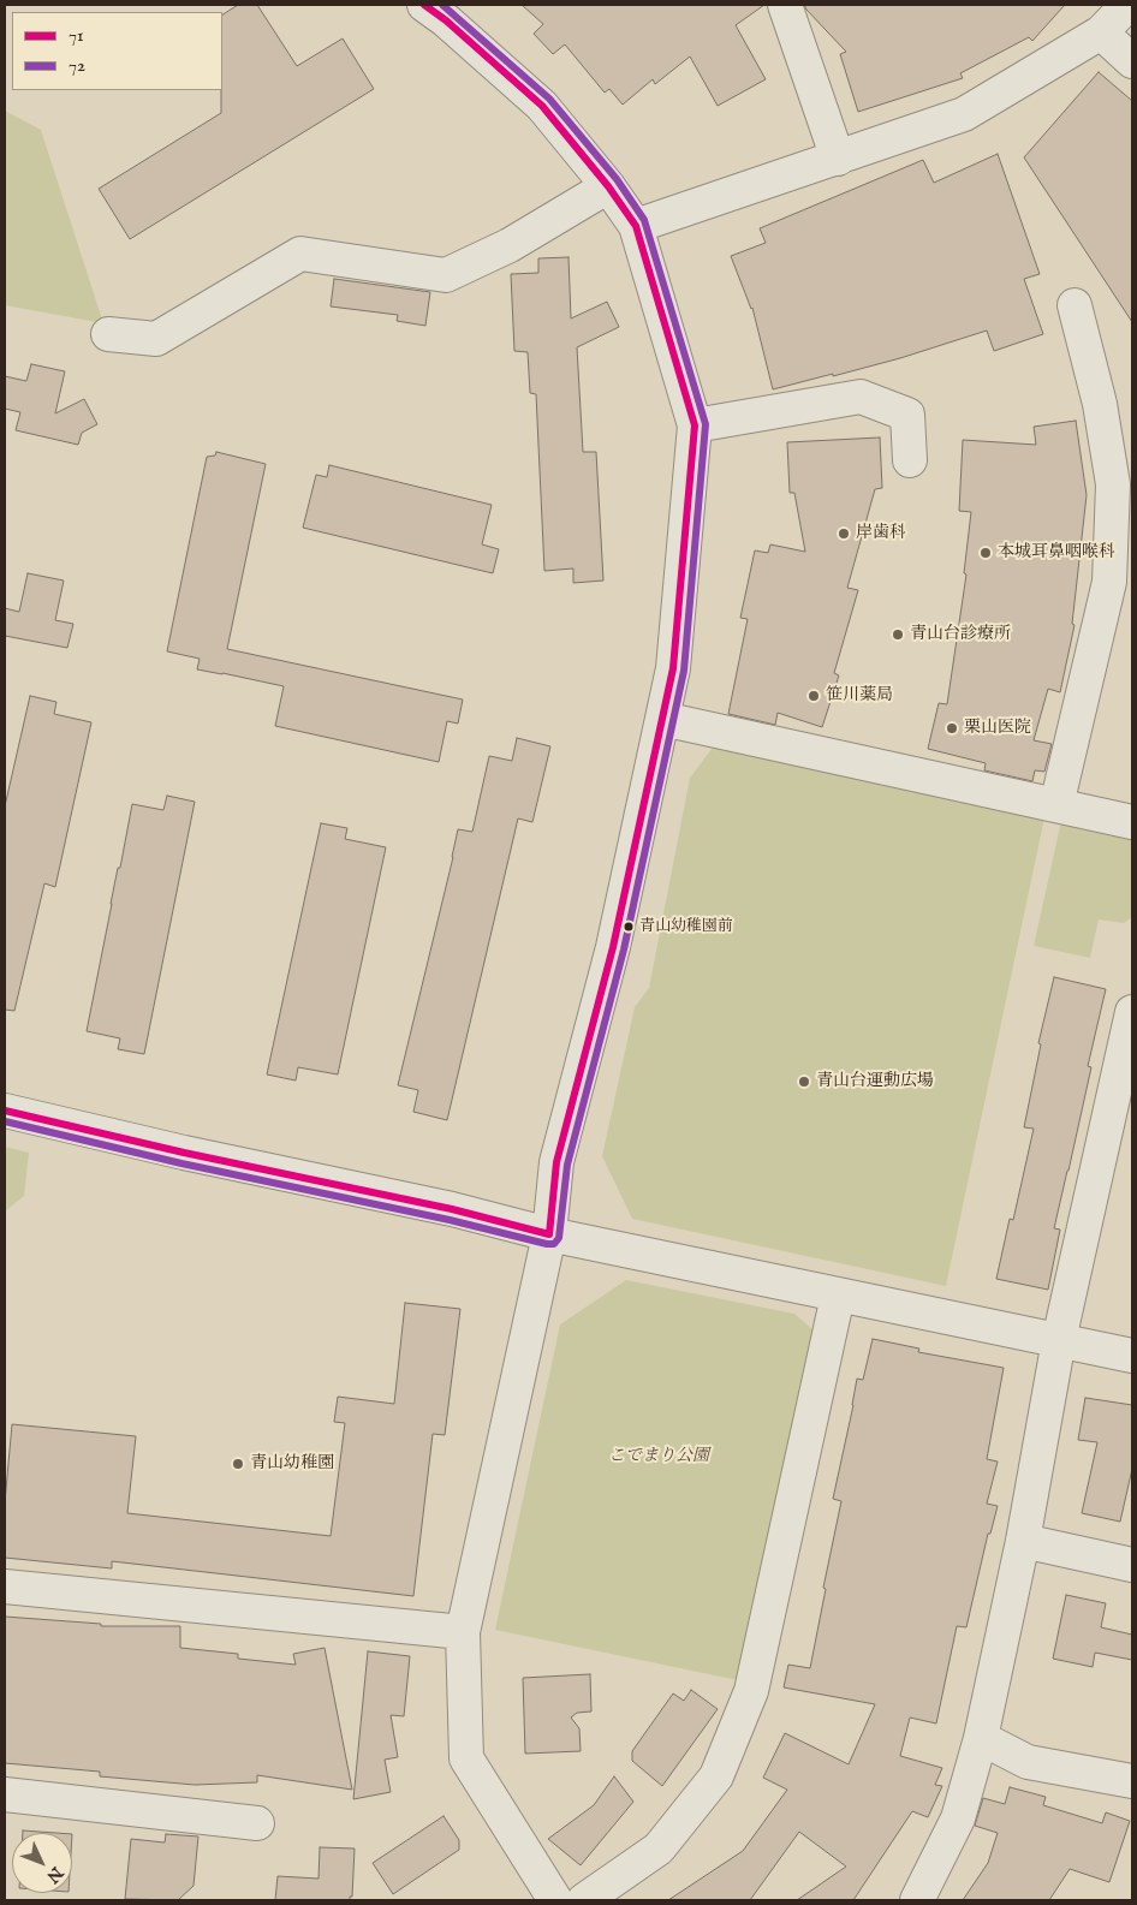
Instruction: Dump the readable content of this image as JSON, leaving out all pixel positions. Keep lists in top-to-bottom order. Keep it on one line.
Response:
{"parks":["こでまり公園"],"places":["岸歯科","本城耳鼻咽喉科","青山台診療所","笹川薬局","栗山医院","青山幼稚園前","青山台運動広場","青山幼稚園"],"lines":["transit line 71","transit line 72"],"legend":["71","72"],"north":"bottom right"}
